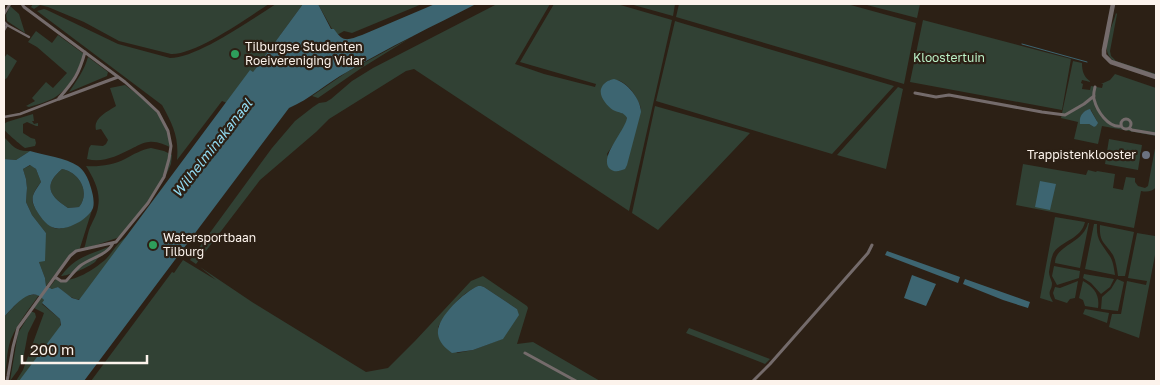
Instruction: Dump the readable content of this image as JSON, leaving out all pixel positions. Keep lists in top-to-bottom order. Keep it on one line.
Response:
{"water":["Wilhelminakanaal"],"parks":["Kloostertuin"],"places":["Tilburgse Studenten Roeivereniging Vidar","Trappistenklooster","Watersportbaan Tilburg"],"scale_bar":"200 m"}
